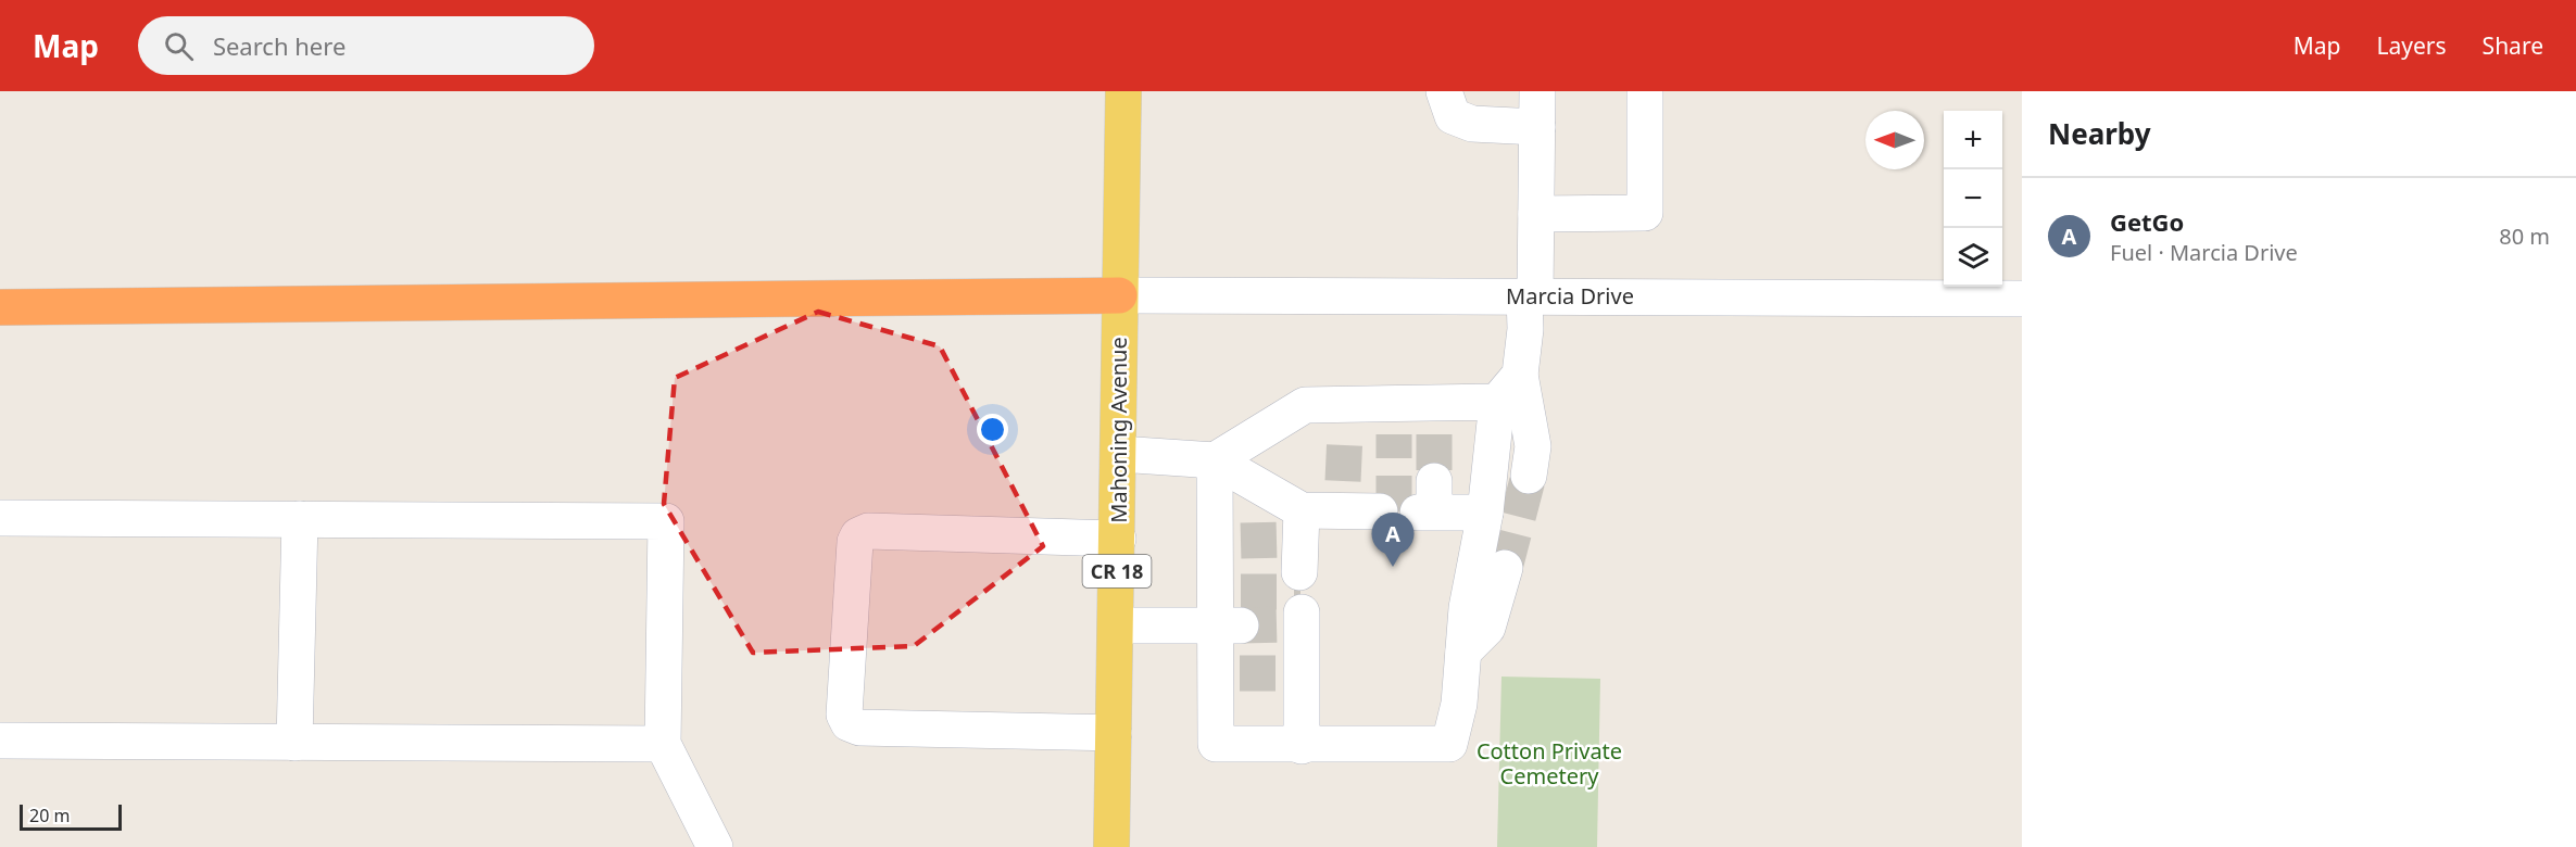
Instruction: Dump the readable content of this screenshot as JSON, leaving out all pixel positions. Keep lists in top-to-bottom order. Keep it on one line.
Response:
{"streets":{"main road":["Mahoning Avenue","CR 18"],"street":["Marcia Drive"]},"crossings":[["Marcia Drive","Mahoning Avenue"]],"parks":["Cotton Private Cemetery"],"scale_bar":"20 m","north":"left","page":{"header":"Map","search":"Search here","nav":["Map","Layers","Share"],"heading":"Nearby","map_buttons":["+","−"],"list":[{"mark":"A","name":"GetGo","note":"Fuel · Marcia Drive","value":"80 m"}],"pins":"A","scale":"20 m"}}
